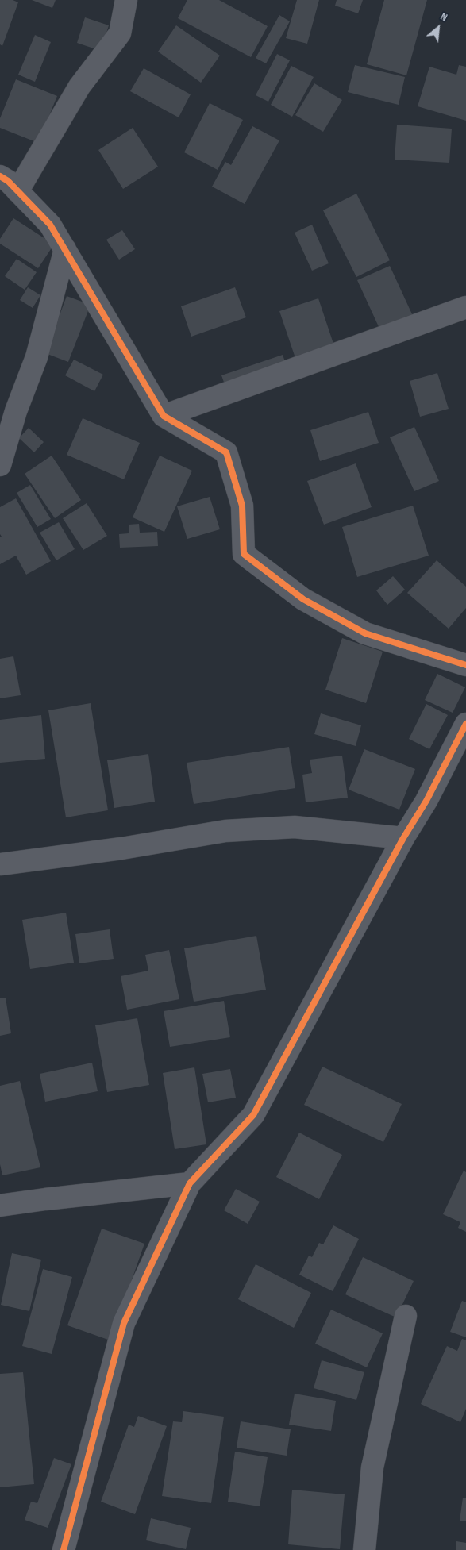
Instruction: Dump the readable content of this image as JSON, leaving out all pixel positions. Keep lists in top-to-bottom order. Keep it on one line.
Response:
{"north":"top right"}
